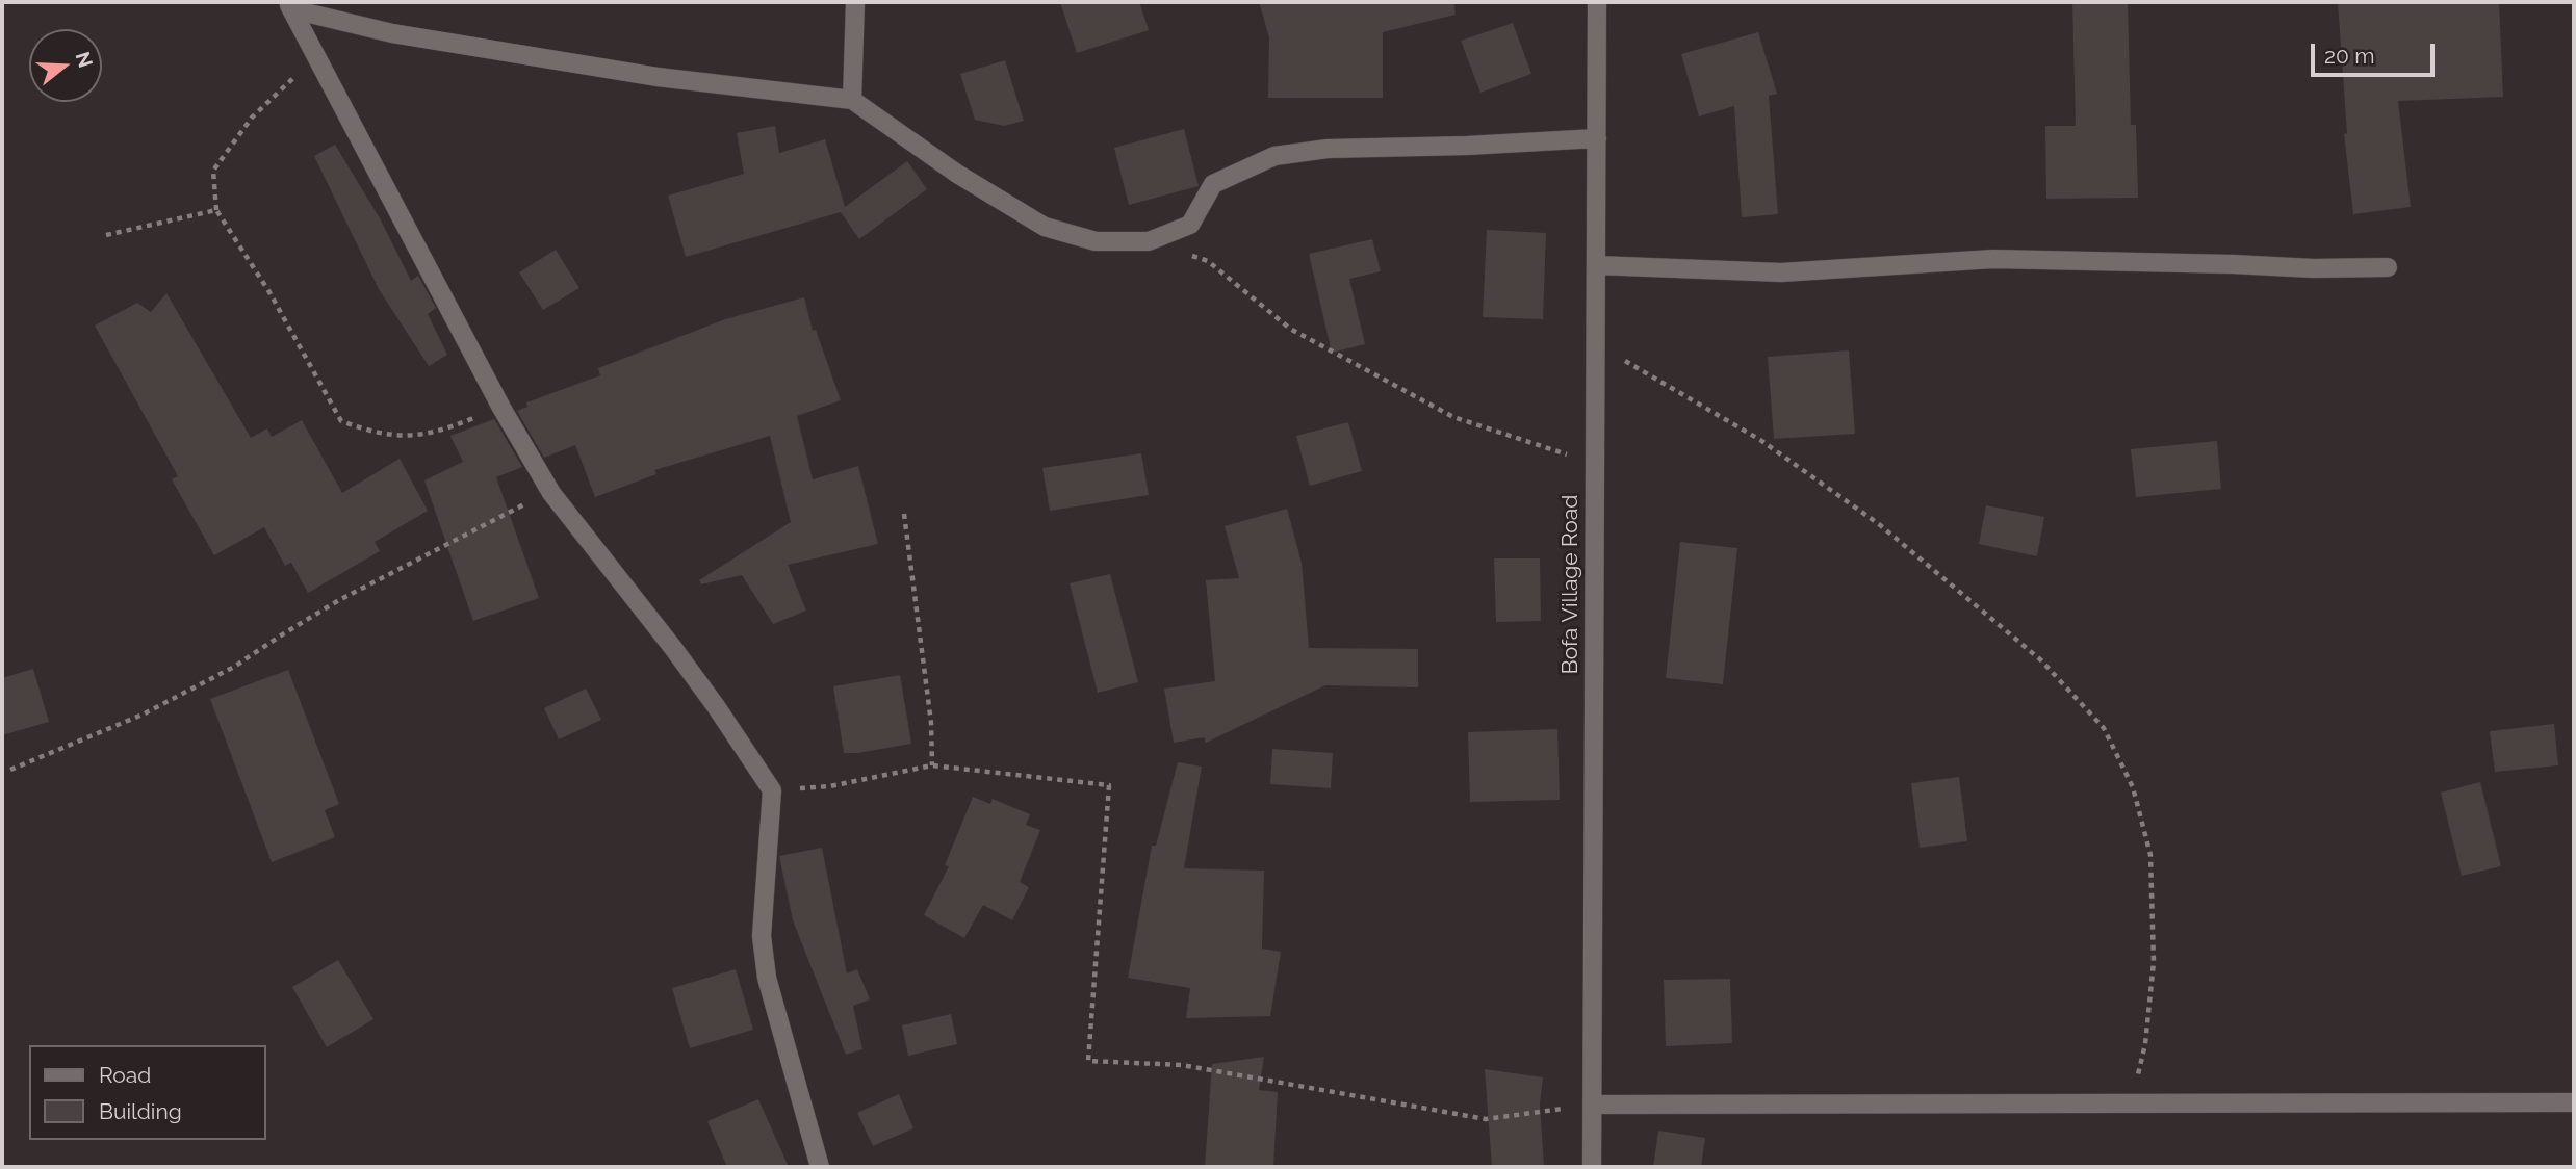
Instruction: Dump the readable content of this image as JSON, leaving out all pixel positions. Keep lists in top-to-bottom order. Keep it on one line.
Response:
{"streets":{"street":["Bofa Village Road"]},"legend":["Road","Building"],"scale_bar":"20 m","north":"right"}
